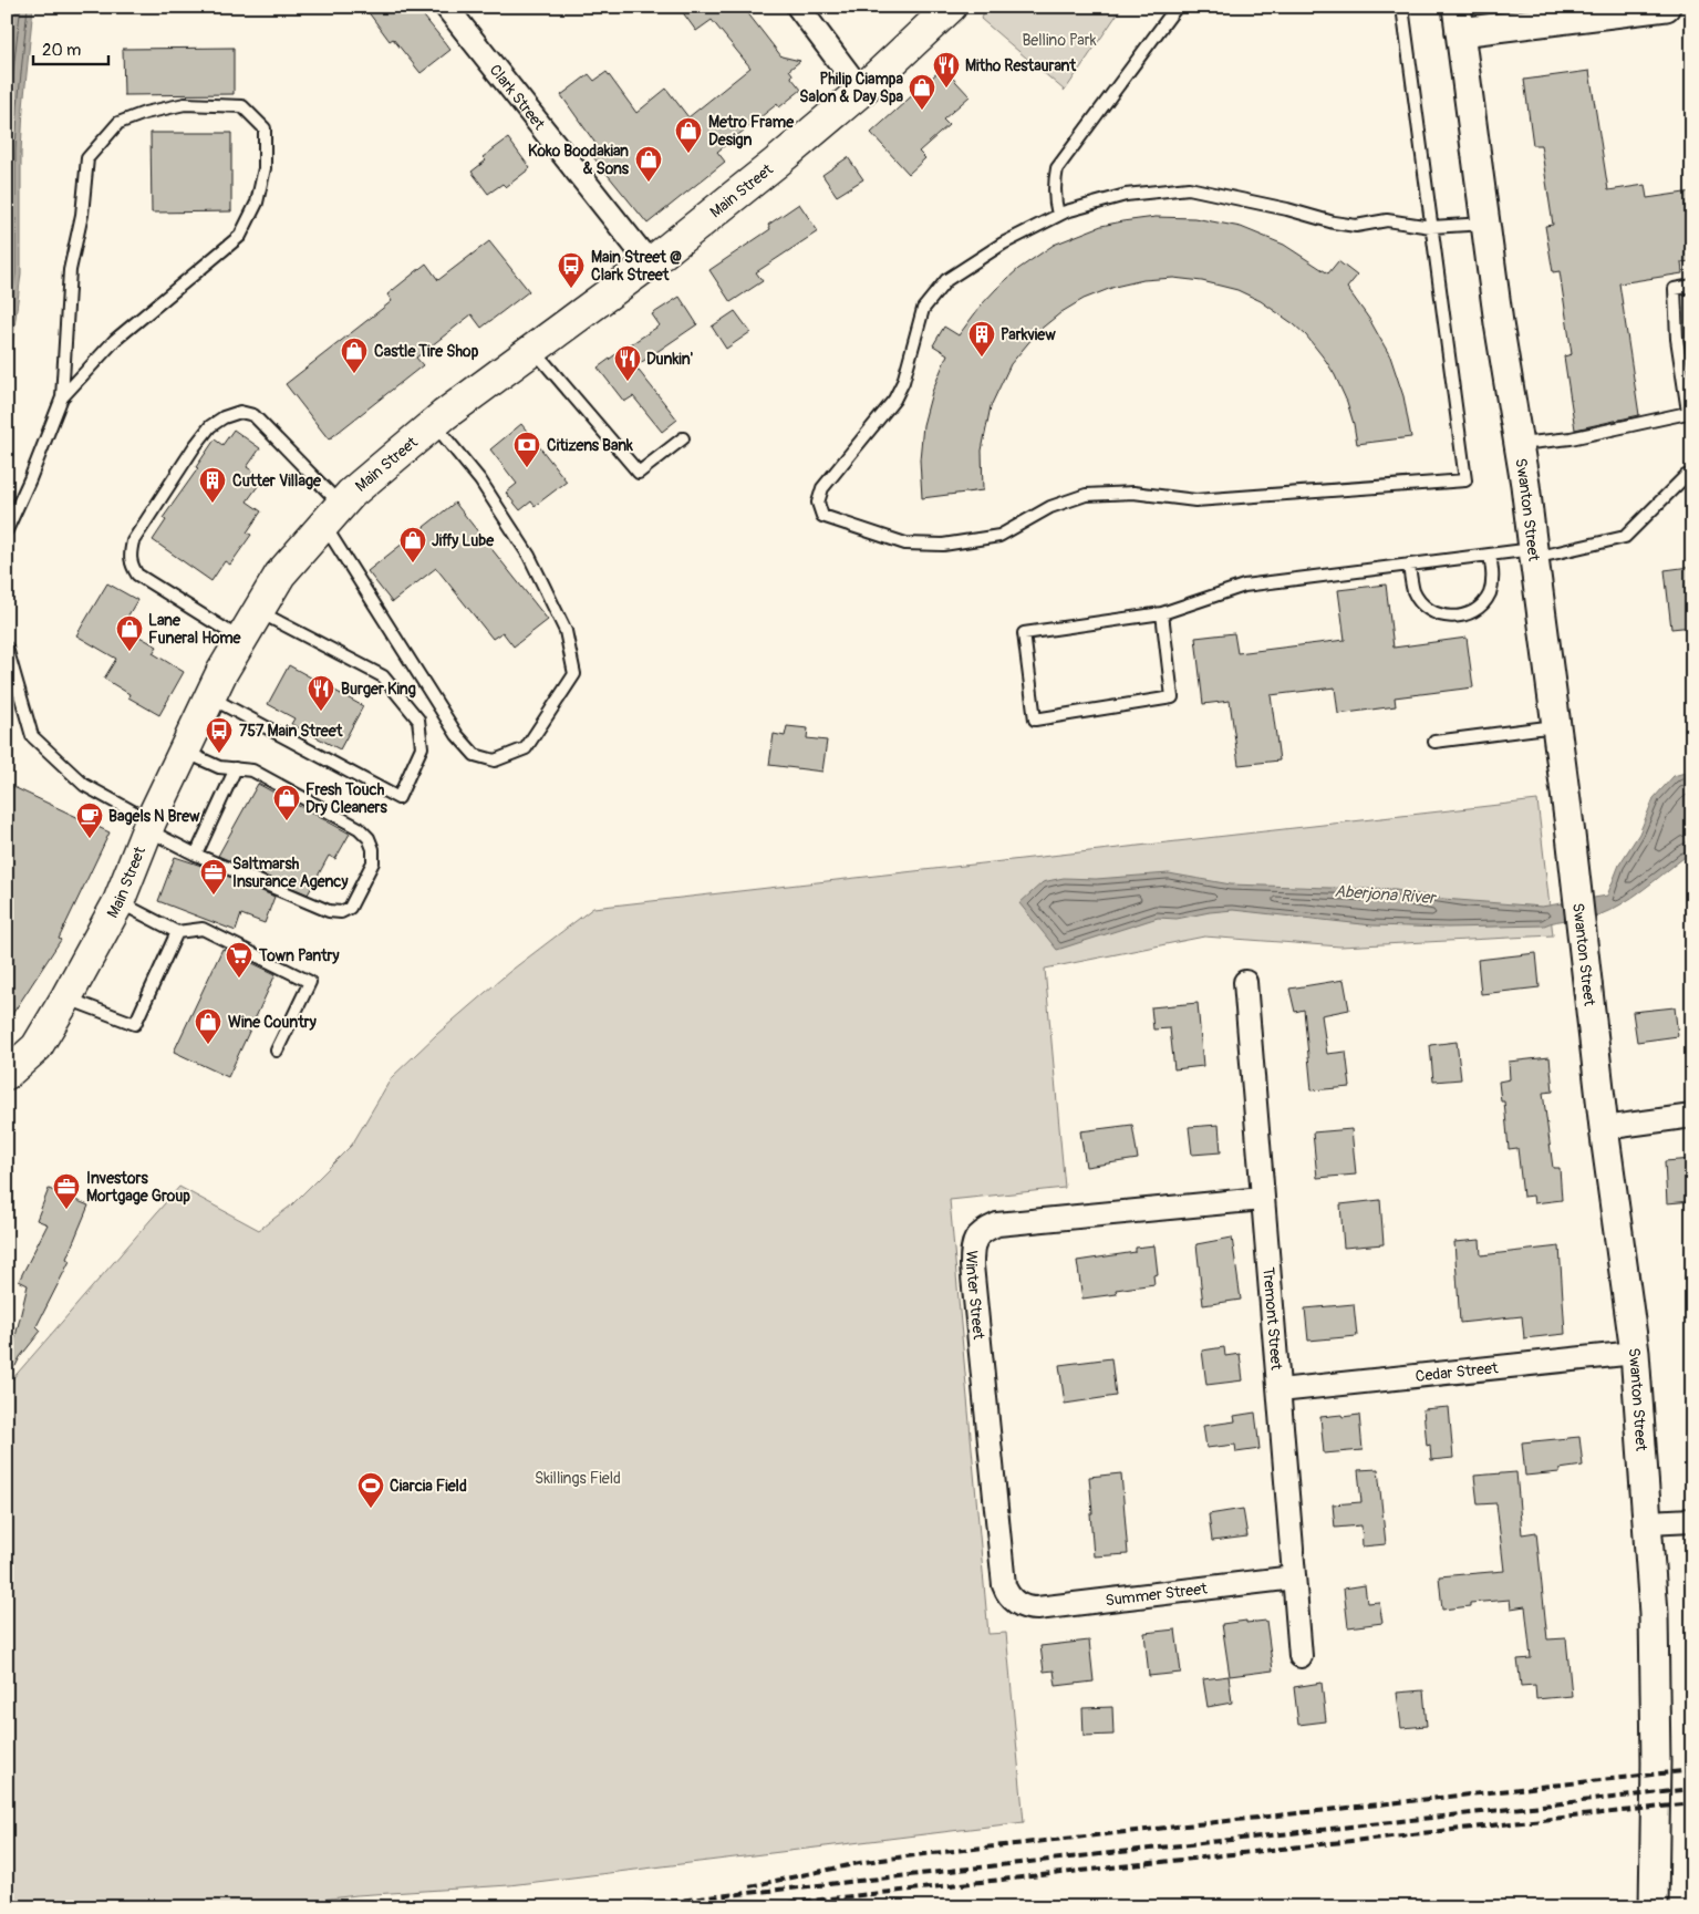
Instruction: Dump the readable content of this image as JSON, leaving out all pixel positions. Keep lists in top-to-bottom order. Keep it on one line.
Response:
{"streets":{"main road":["Main Street"],"street":["Clark Street","Swanton Street","Winter Street","Tremont Street","Cedar Street","Summer Street"]},"crossings":[["Clark Street","Main Street"],["Swanton Street","Cedar Street"],["Winter Street","Tremont Street"],["Winter Street","Summer Street"],["Tremont Street","Cedar Street"],["Tremont Street","Summer Street"]],"water":["Aberjona River"],"parks":["Bellino Park","Skillings Field"],"places":{"restaurant":["Mitho Restaurant","Dunkin'","Burger King"],"shop":["Philip Ciampa Salon & Day Spa","Metro Frame Design","Koko Boodakian & Sons","Castle Tire Shop","Jiffy Lube","Lane Funeral Home","Fresh Touch Dry Cleaners","Wine Country"],"bus stop":["Main Street @ Clark Street","757 Main Street"],"building":["Parkview","Cutter Village"],"bank":["Citizens Bank"],"cafe":["Bagels N Brew"],"office":["Saltmarsh Insurance Agency","Investors Mortgage Group"],"supermarket":["Town Pantry"],"sports":["Ciarcia Field"]},"scale_bar":"20 m"}
